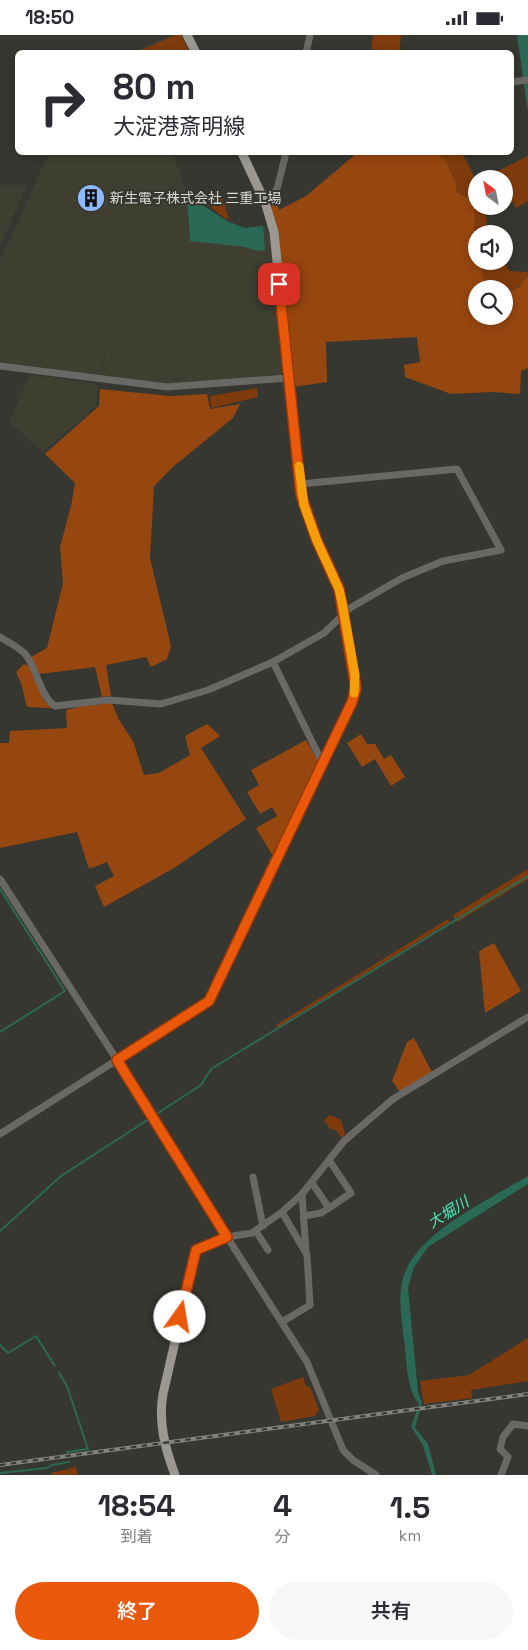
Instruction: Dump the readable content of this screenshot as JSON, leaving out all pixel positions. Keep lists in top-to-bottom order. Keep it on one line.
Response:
{"water":["大堀川"],"places":{"building":["新生電子株式会社 三重工場"]},"north":"top left","page":{"status":"18:50","turn":["80 m","大淀港斎明線"],"eta":["18:54","到着","4","分","1.5","km"],"buttons":["終了","共有"]}}
